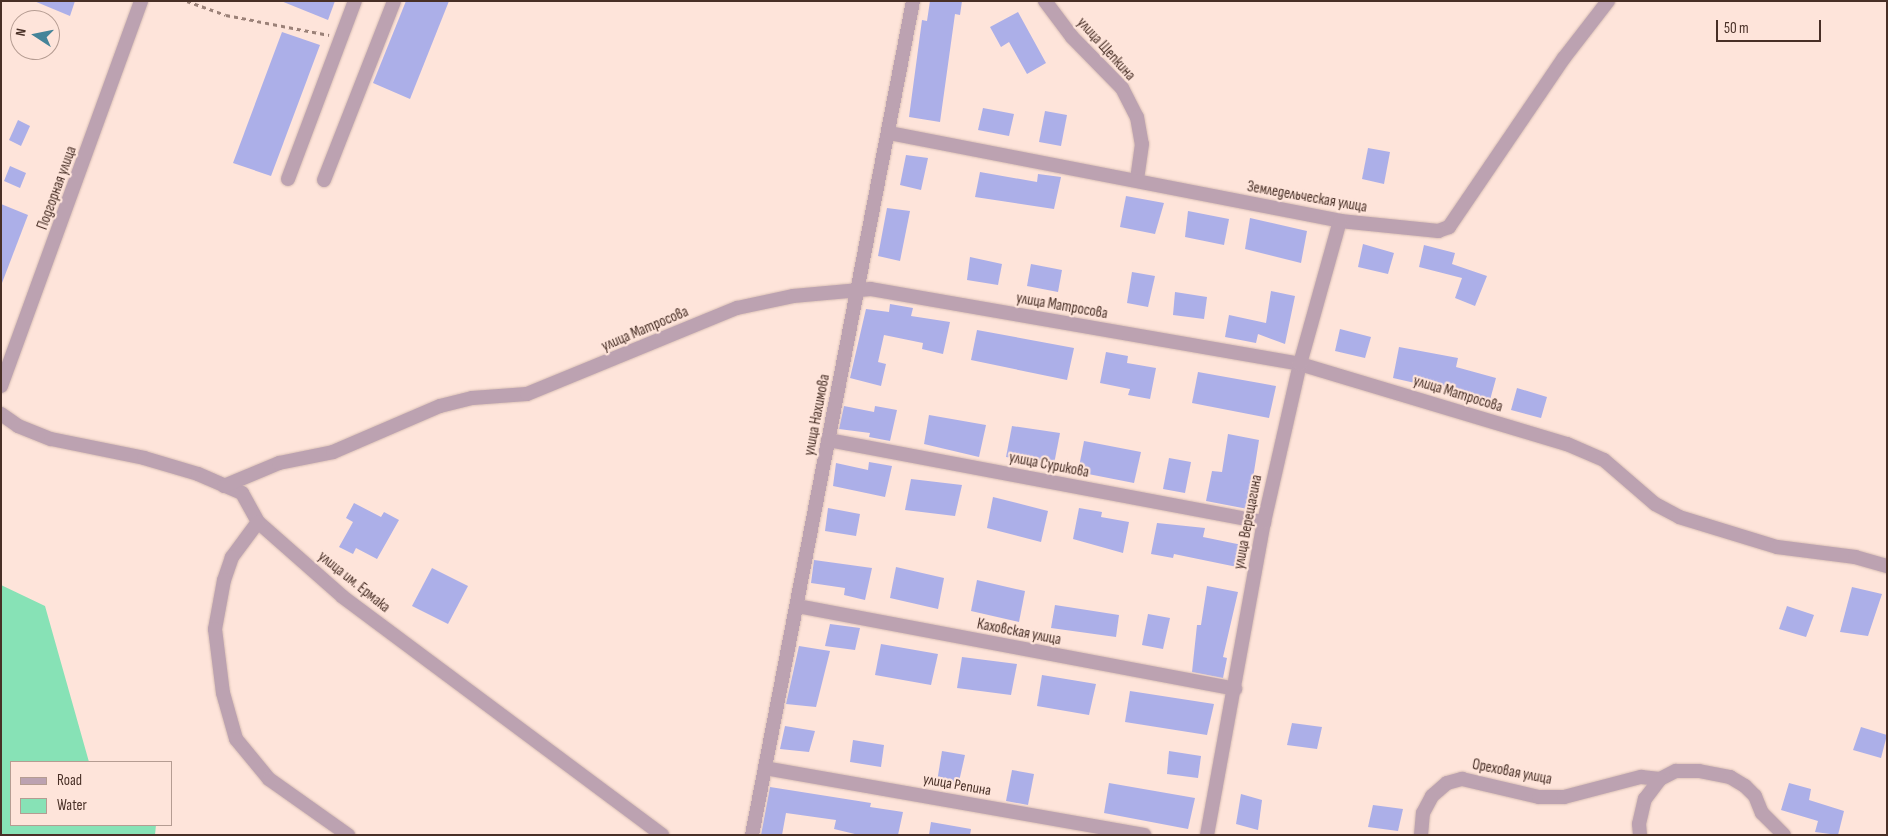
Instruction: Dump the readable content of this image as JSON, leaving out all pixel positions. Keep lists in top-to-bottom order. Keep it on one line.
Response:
{"streets":{"street":["улица Щепкина","Подгорная улица","Земледельческая улица","улица Матросова","улица Нахимова","улица Сурикова","улица Верещагина","улица им. Ермака","Каховская улица","Ореховая улица","улица Репина"]},"crossings":[["улица Щепкина","Земледельческая улица"],["Земледельческая улица","улица Нахимова"],["Земледельческая улица","улица Верещагина"],["улица Матросова","улица Нахимова"],["улица Матросова","улица Верещагина"],["улица Матросова","улица им. Ермака"],["улица Нахимова","улица Сурикова"],["улица Нахимова","Каховская улица"],["улица Нахимова","улица Репина"],["улица Сурикова","улица Верещагина"],["улица Верещагина","Каховская улица"]],"legend":["Road","Water"],"scale_bar":"50 m","north":"left"}
